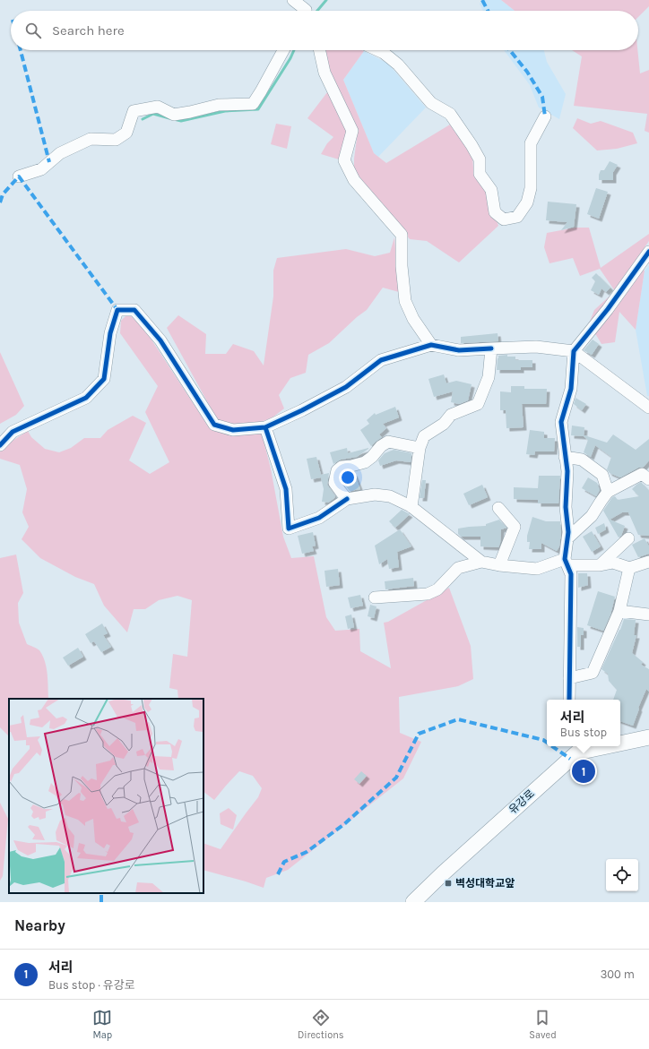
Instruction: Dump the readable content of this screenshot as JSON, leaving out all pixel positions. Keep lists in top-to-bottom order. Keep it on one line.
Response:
{"streets":{"main road":["유강로"]},"places":{"transit":["벽성대학교앞"]},"page":{"search":"Search here","popup":["서리","Bus stop"],"pins":"1","heading":"Nearby","list":[{"mark":"1","name":"서리","note":"Bus stop · 유강로","value":"300 m"}],"nav":["Map","Directions","Saved"]}}
